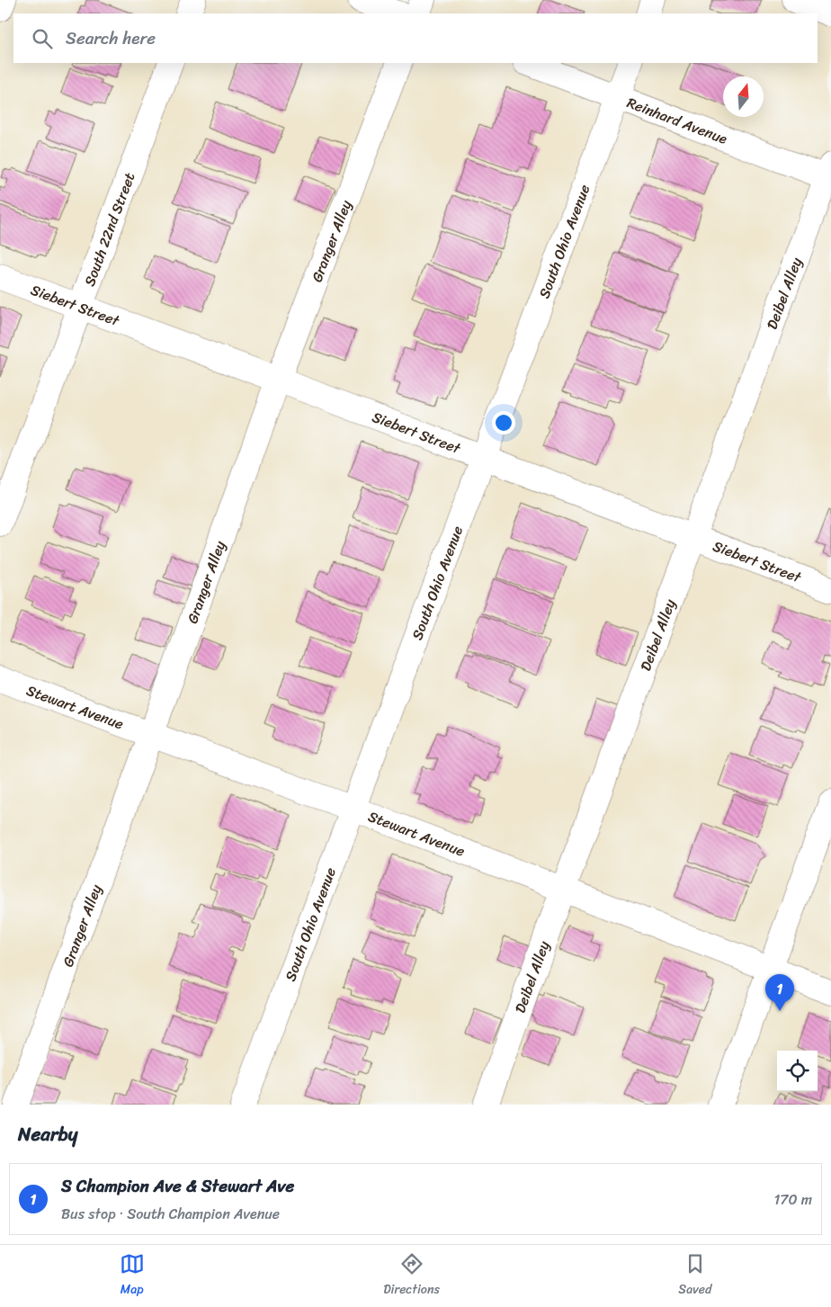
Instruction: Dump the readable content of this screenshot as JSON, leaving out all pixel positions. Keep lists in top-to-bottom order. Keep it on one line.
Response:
{"streets":{"street":["Reinhard Avenue","South 22nd Street","Granger Alley","South Ohio Avenue","Deibel Alley","Siebert Street","Stewart Avenue"]},"crossings":[["Reinhard Avenue","South Ohio Avenue"],["Reinhard Avenue","Deibel Alley"],["South 22nd Street","Siebert Street"],["Granger Alley","Siebert Street"],["Granger Alley","Stewart Avenue"],["South Ohio Avenue","Siebert Street"],["South Ohio Avenue","Stewart Avenue"],["Deibel Alley","Siebert Street"],["Deibel Alley","Stewart Avenue"]],"north":"top","page":{"search":"Search here","pins":"1","heading":"Nearby","list":[{"mark":"1","name":"S Champion Ave & Stewart Ave","note":"Bus stop · South Champion Avenue","value":"170 m"}],"nav":["Map","Directions","Saved"]}}
